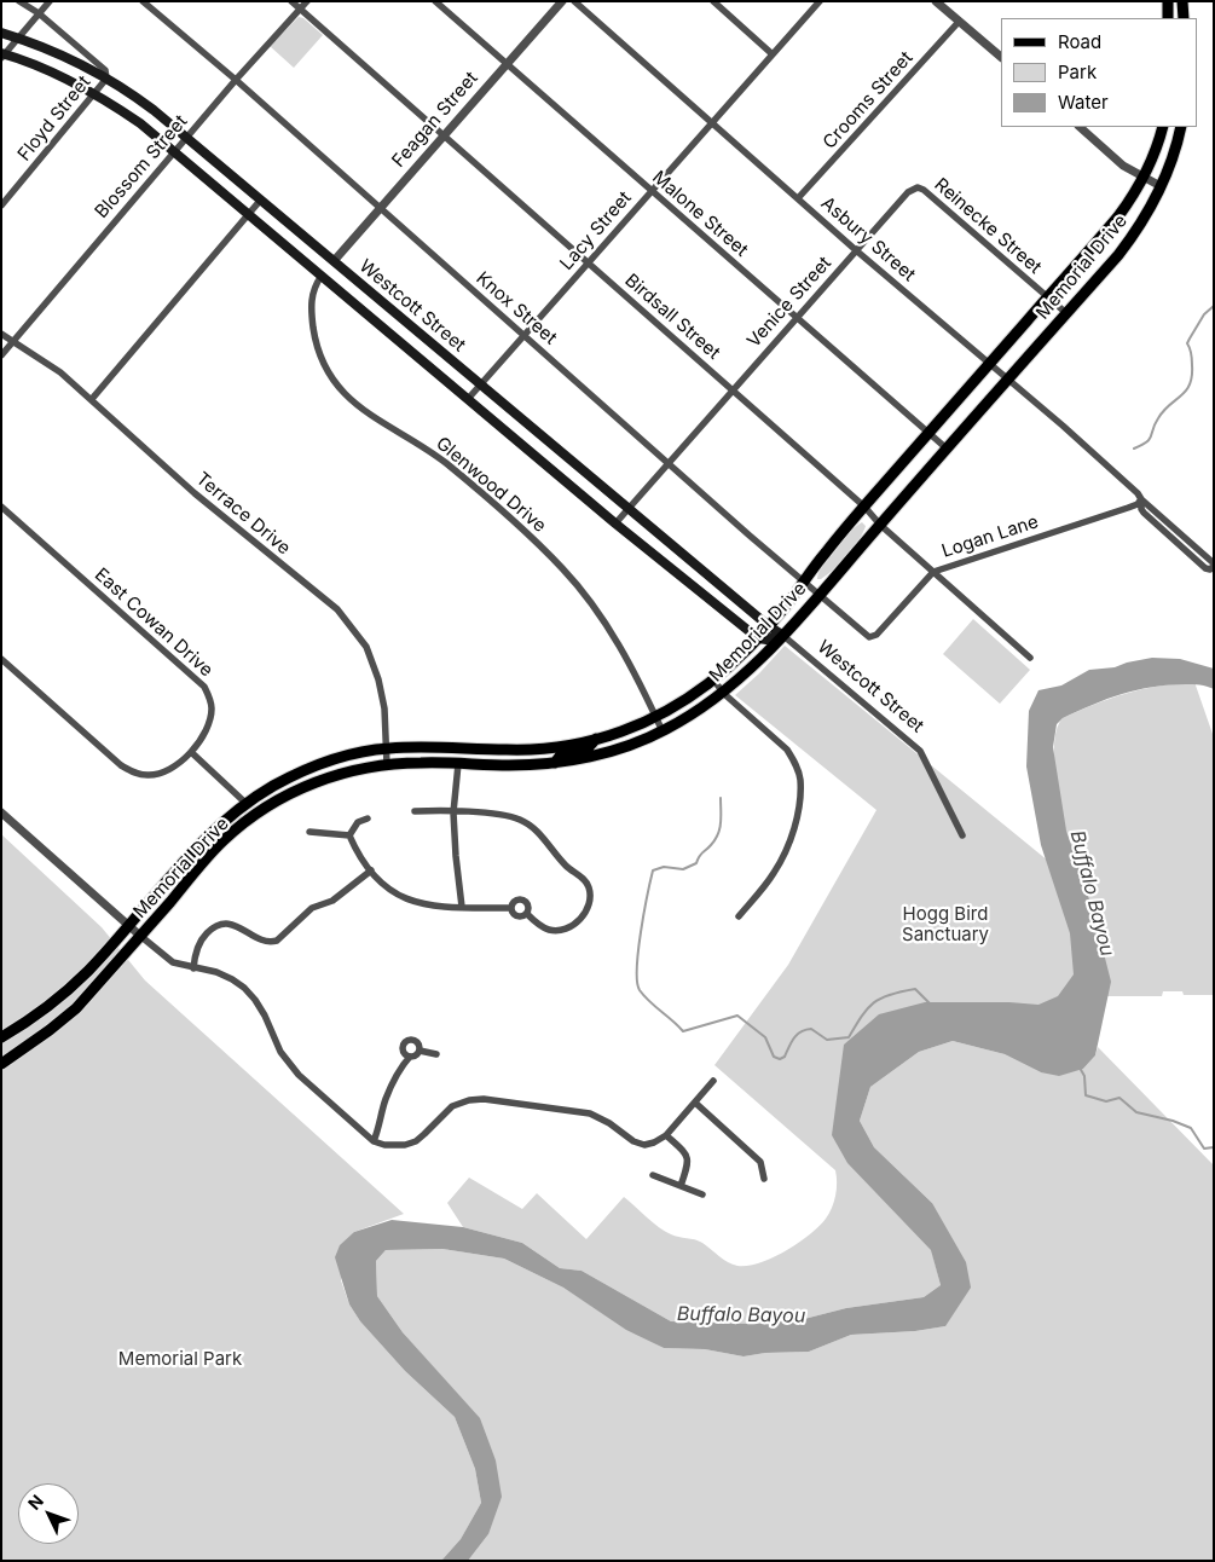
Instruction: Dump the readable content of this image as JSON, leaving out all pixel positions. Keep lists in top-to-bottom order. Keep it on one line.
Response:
{"streets":{"main road":["Memorial Drive","Westcott Street"],"street":["Crooms Street","Floyd Street","Feagan Street","Blossom Street","Malone Street","Reinecke Street","Lacy Street","Asbury Street","Venice Street","Knox Street","Birdsall Street","Glenwood Drive","Terrace Drive","Logan Lane","East Cowan Drive"]},"crossings":[["Crooms Street","Asbury Street"],["Floyd Street","Westcott Street"],["Feagan Street","Malone Street"],["Feagan Street","Westcott Street"],["Feagan Street","Knox Street"],["Feagan Street","Birdsall Street"],["Blossom Street","Westcott Street"],["Blossom Street","Knox Street"],["Blossom Street","Birdsall Street"],["Blossom Street","Terrace Drive"],["Malone Street","Lacy Street"],["Malone Street","Memorial Drive"],["Malone Street","Venice Street"],["Reinecke Street","Memorial Drive"],["Reinecke Street","Venice Street"],["Lacy Street","Asbury Street"],["Lacy Street","Westcott Street"],["Lacy Street","Knox Street"],["Lacy Street","Birdsall Street"],["Asbury Street","Memorial Drive"],["Asbury Street","Venice Street"],["Asbury Street","Logan Lane"],["Memorial Drive","Westcott Street"],["Memorial Drive","Knox Street"],["Memorial Drive","Birdsall Street"],["Memorial Drive","Glenwood Drive"],["Memorial Drive","Terrace Drive"],["Venice Street","Westcott Street"],["Venice Street","Knox Street"],["Venice Street","Birdsall Street"],["Westcott Street","Glenwood Drive"],["Knox Street","Logan Lane"],["Birdsall Street","Logan Lane"]],"water":["Buffalo Bayou"],"parks":["Hogg Bird Sanctuary","Memorial Park"],"legend":["Road","Park","Water"],"north":"top left"}
